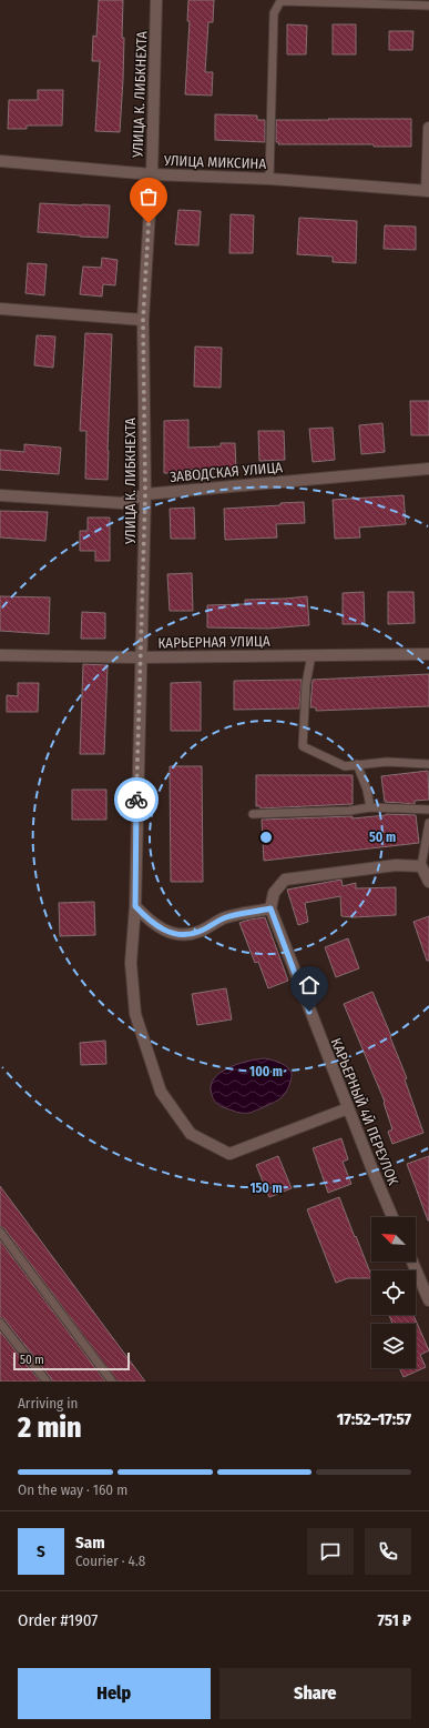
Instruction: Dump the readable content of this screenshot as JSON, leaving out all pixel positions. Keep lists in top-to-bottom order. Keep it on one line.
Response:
{"streets":{"street":["УЛИЦА К. ЛИБКНЕХТА","УЛИЦА МИКСИНА","ЗАВОДСКАЯ УЛИЦА","КАРЬЕРНАЯ УЛИЦА","КАРЬЕРНЫЙ 4Й ПЕРЕУЛОК"]},"crossings":[["УЛИЦА К. ЛИБКНЕХТА","УЛИЦА МИКСИНА"],["УЛИЦА К. ЛИБКНЕХТА","ЗАВОДСКАЯ УЛИЦА"],["УЛИЦА К. ЛИБКНЕХТА","КАРЬЕРНАЯ УЛИЦА"],["УЛИЦА К. ЛИБКНЕХТА","КАРЬЕРНЫЙ 4Й ПЕРЕУЛОК"]],"scale_bar":"50 m","north":"top left","page":{"scale":"50 m","heading":["2 min","Arriving in","17:52–17:57"],"panel":["Sam","Courier · 4.8","Order #1907","751 ₽"],"bar":"On the way · 160 m","round":"S","buttons":["Help","Share"]},"rings":["50 m","100 m","150 m"]}
